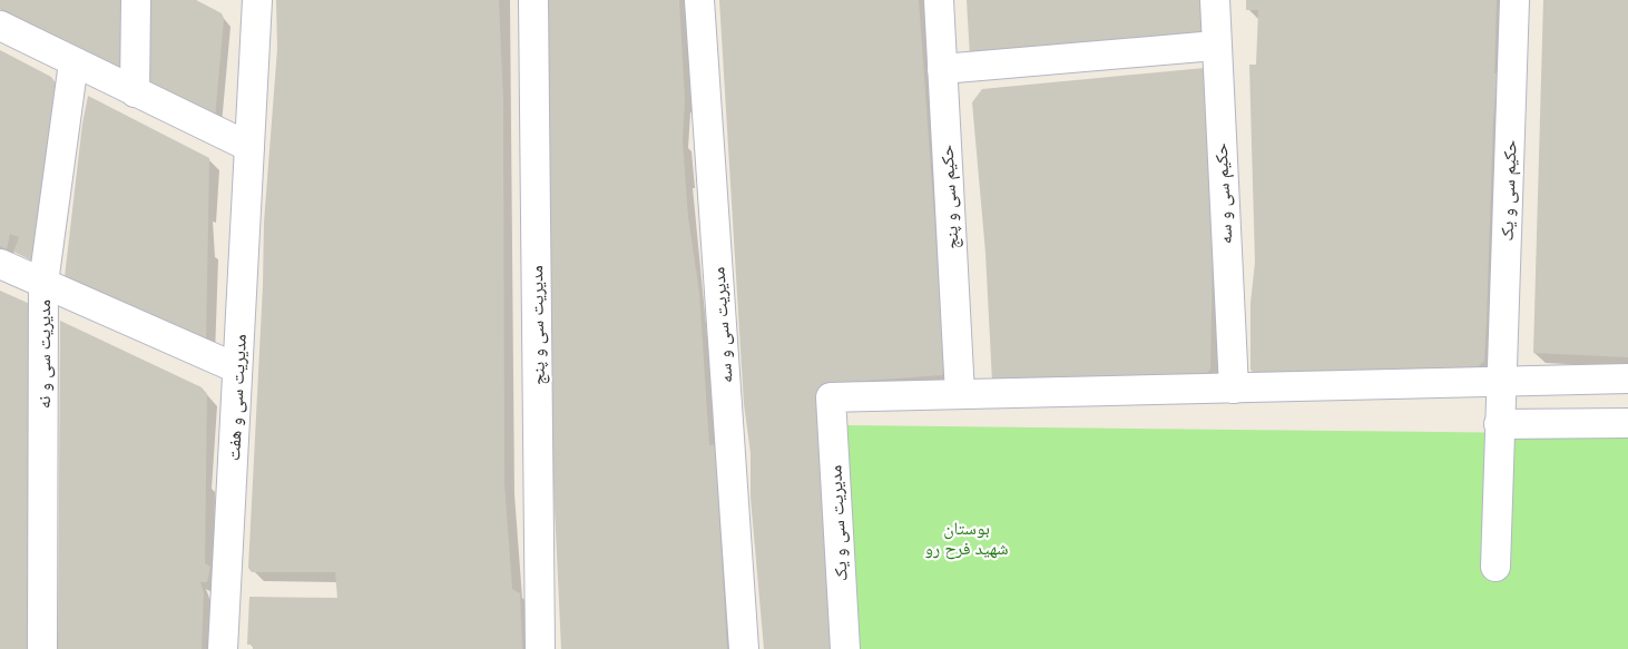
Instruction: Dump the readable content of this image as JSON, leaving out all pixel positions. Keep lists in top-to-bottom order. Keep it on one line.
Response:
{"streets":{"street":["حکیم سی و یک","حکیم سی و سه","حکیم سی و پنج","مدیریت سی و پنج","مدیریت سی و سه","مدیریت سی و نه","مدیریت سی و هفت","مدیریت سی و یک"]},"crossings":[["حکیم سی و پنج","مدیریت سی و یک"]],"parks":["بوستان شهید فرح رو"]}
